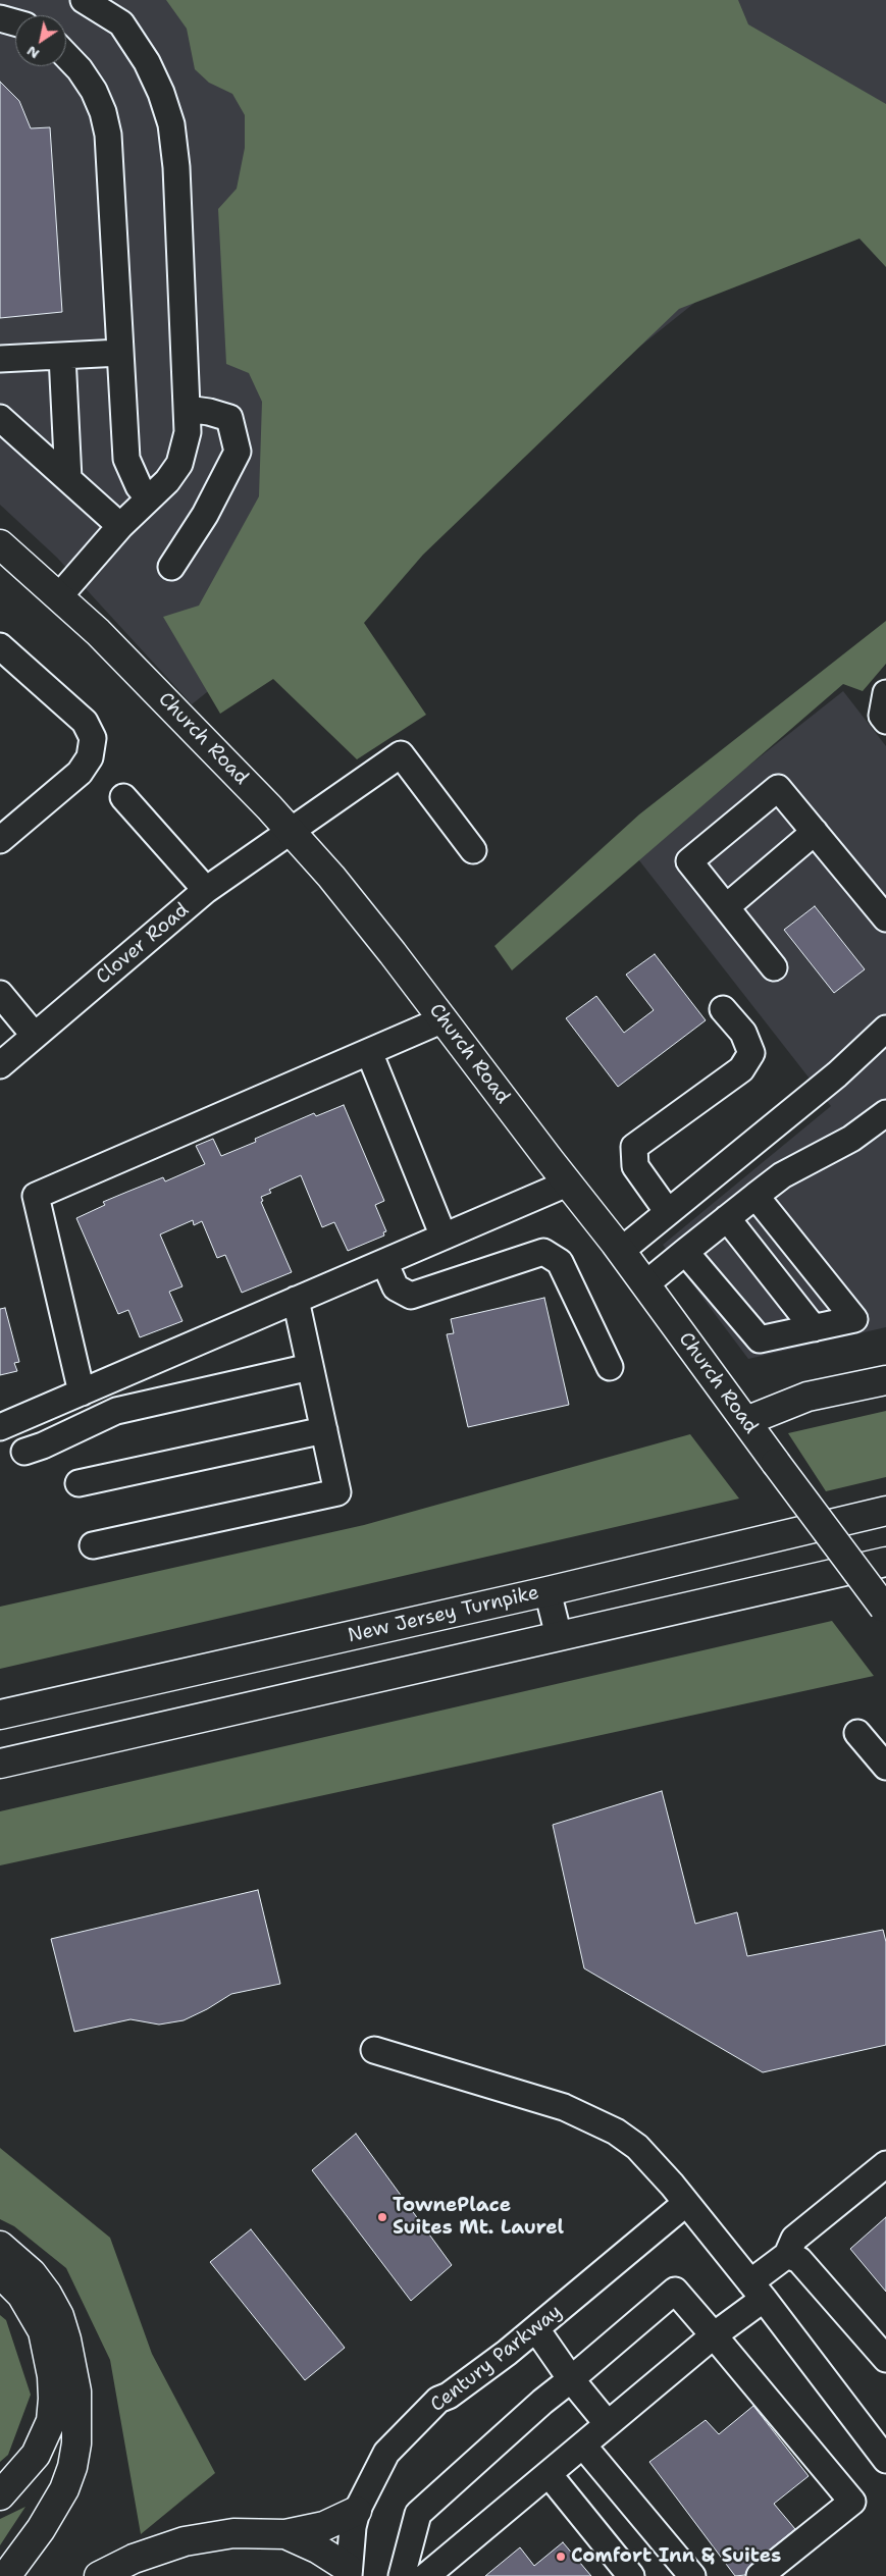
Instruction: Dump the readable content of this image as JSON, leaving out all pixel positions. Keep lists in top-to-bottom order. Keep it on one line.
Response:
{"streets":{"main road":["Church Road","New Jersey Turnpike"],"street":["Clover Road","Century Parkway"]},"crossings":[["Church Road","Clover Road"]],"places":["TownePlace Suites Mt. Laurel","Comfort Inn & Suites"],"north":"bottom left"}
